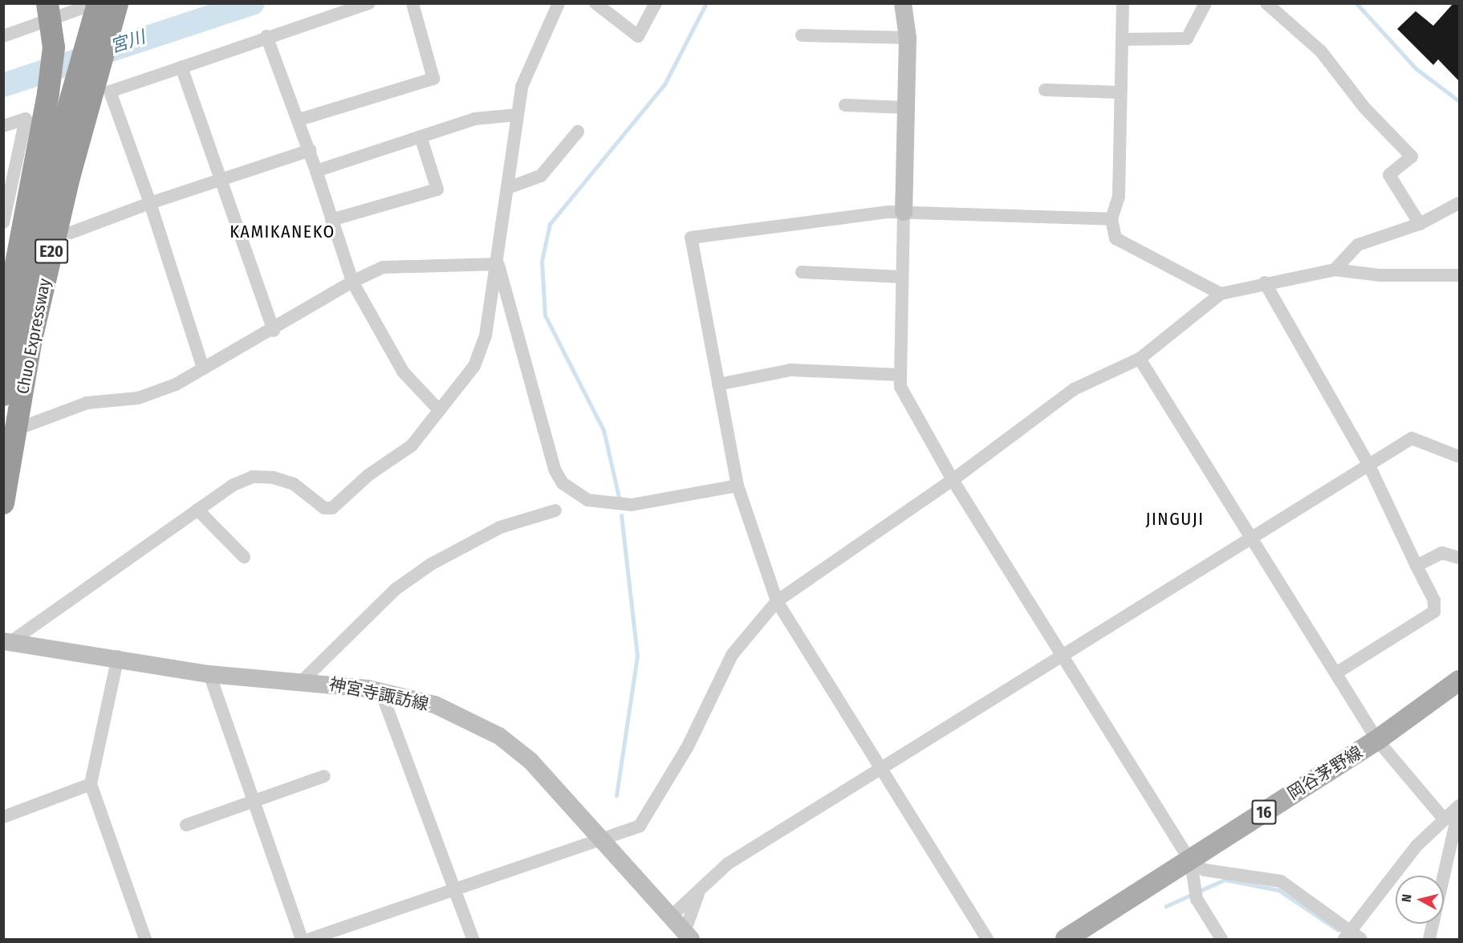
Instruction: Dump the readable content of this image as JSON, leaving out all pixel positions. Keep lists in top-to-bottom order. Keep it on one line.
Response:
{"streets":{"highway":["E20","Chuo Expressway"],"main road":["神宮寺諏訪線","岡谷茅野線","16"]},"districts":["KAMIKANEKO","JINGUJI"],"water":["宮川"],"north":"left"}
